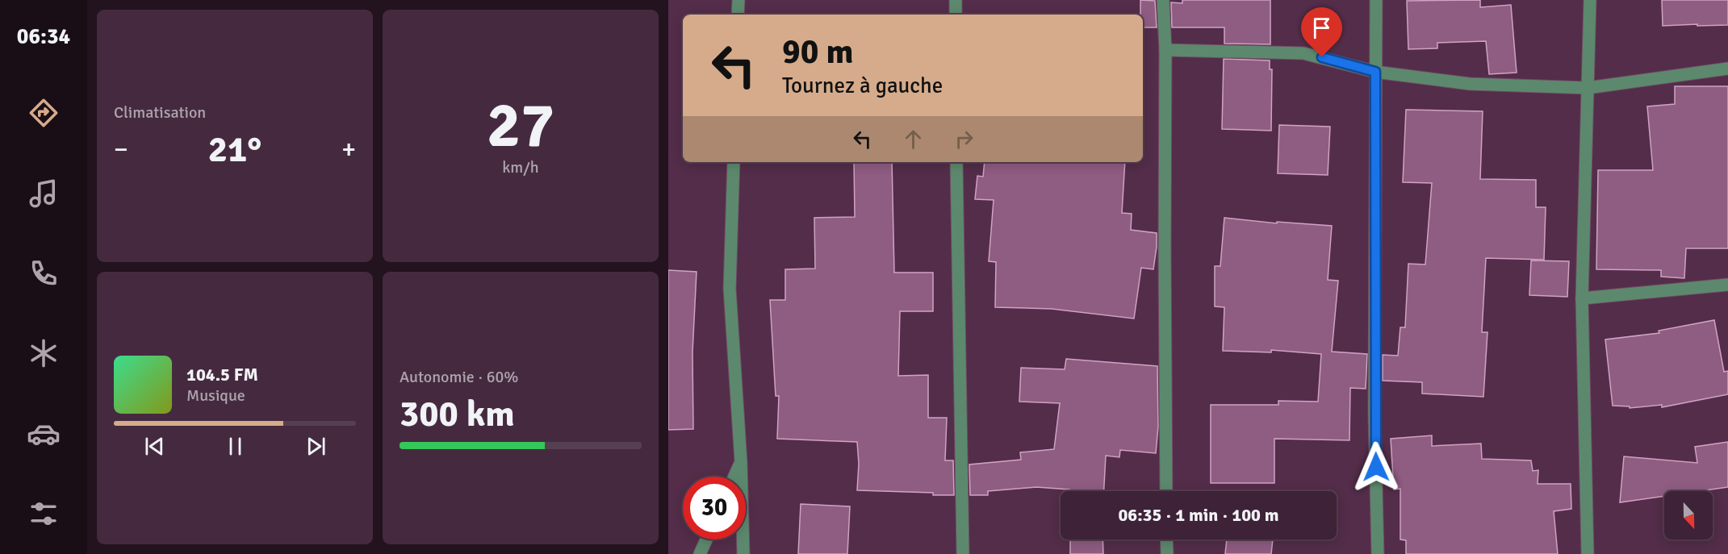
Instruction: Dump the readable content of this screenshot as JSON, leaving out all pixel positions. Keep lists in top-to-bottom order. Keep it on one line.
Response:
{"north":"bottom","page":{"tabs":"06:34","tile":["Climatisation",["27","km/h"],["Autonomie · 60%","300 km"]],"turn":["90 m","Tournez à gauche"],"heat":["−","21°","+"],"song":["104.5 FM","Musique"],"limit":"30","trip":"06:35 · 1 min · 100 m"}}
